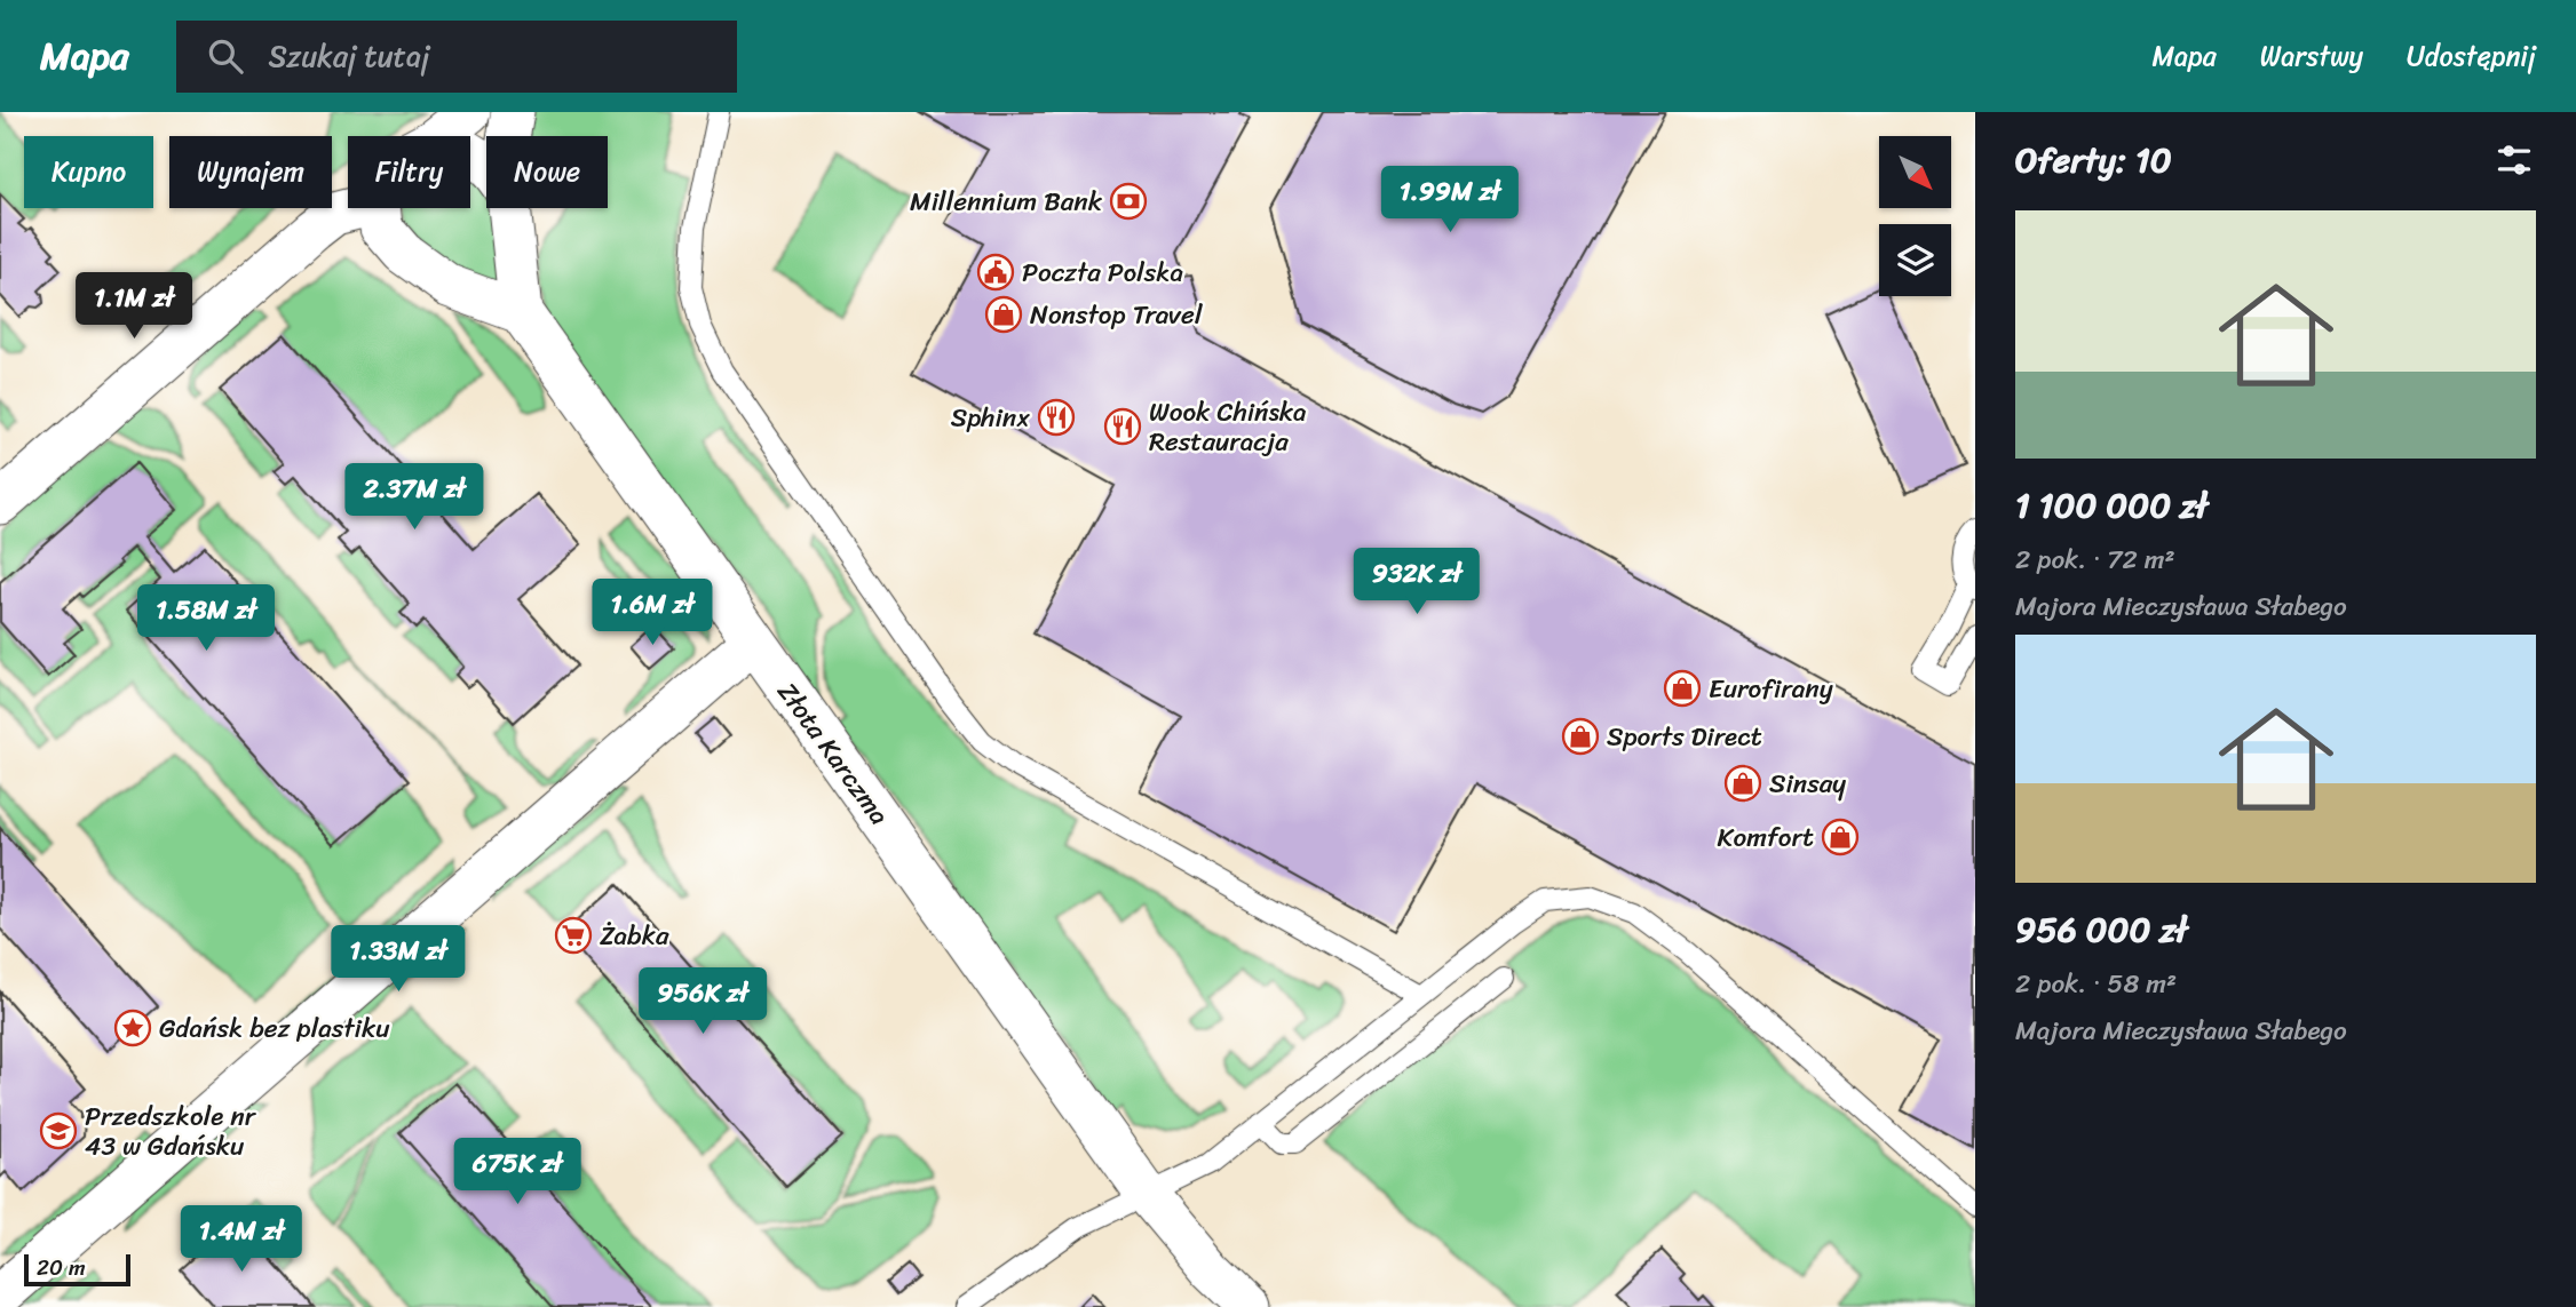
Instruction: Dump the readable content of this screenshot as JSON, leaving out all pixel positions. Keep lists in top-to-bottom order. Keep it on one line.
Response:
{"streets":{"street":["Złota Karczma"]},"places":{"bank":["Millennium Bank"],"public building":["Poczta Polska"],"shop":["Nonstop Travel","Eurofirany","Sports Direct","Sinsay","Komfort"],"restaurant":["Sphinx","Wook Chińska Restauracja"],"supermarket":["Żabka"],"place":["Gdańsk bez plastiku"],"school or university":["Przedszkole nr 43 w Gdańsku"]},"scale_bar":"20 m","north":"bottom right","page":{"header":"Mapa","search":"Szukaj tutaj","nav":["Mapa","Warstwy","Udostępnij"],"heading":"Oferty: 10","chip":["Kupno","Wynajem","Filtry","Nowe"],"price":["1.99M zł","1.1M zł","2.37M zł","932K zł","1.6M zł","1.58M zł","1.33M zł","956K zł","675K zł","1.4M zł"],"list":[{"name":"1 100 000 zł","note":"2 pok. · 72 m² · Majora Mieczysława Słabego"},{"name":"956 000 zł","note":"2 pok. · 58 m² · Majora Mieczysława Słabego"}],"scale":"20 m"}}
